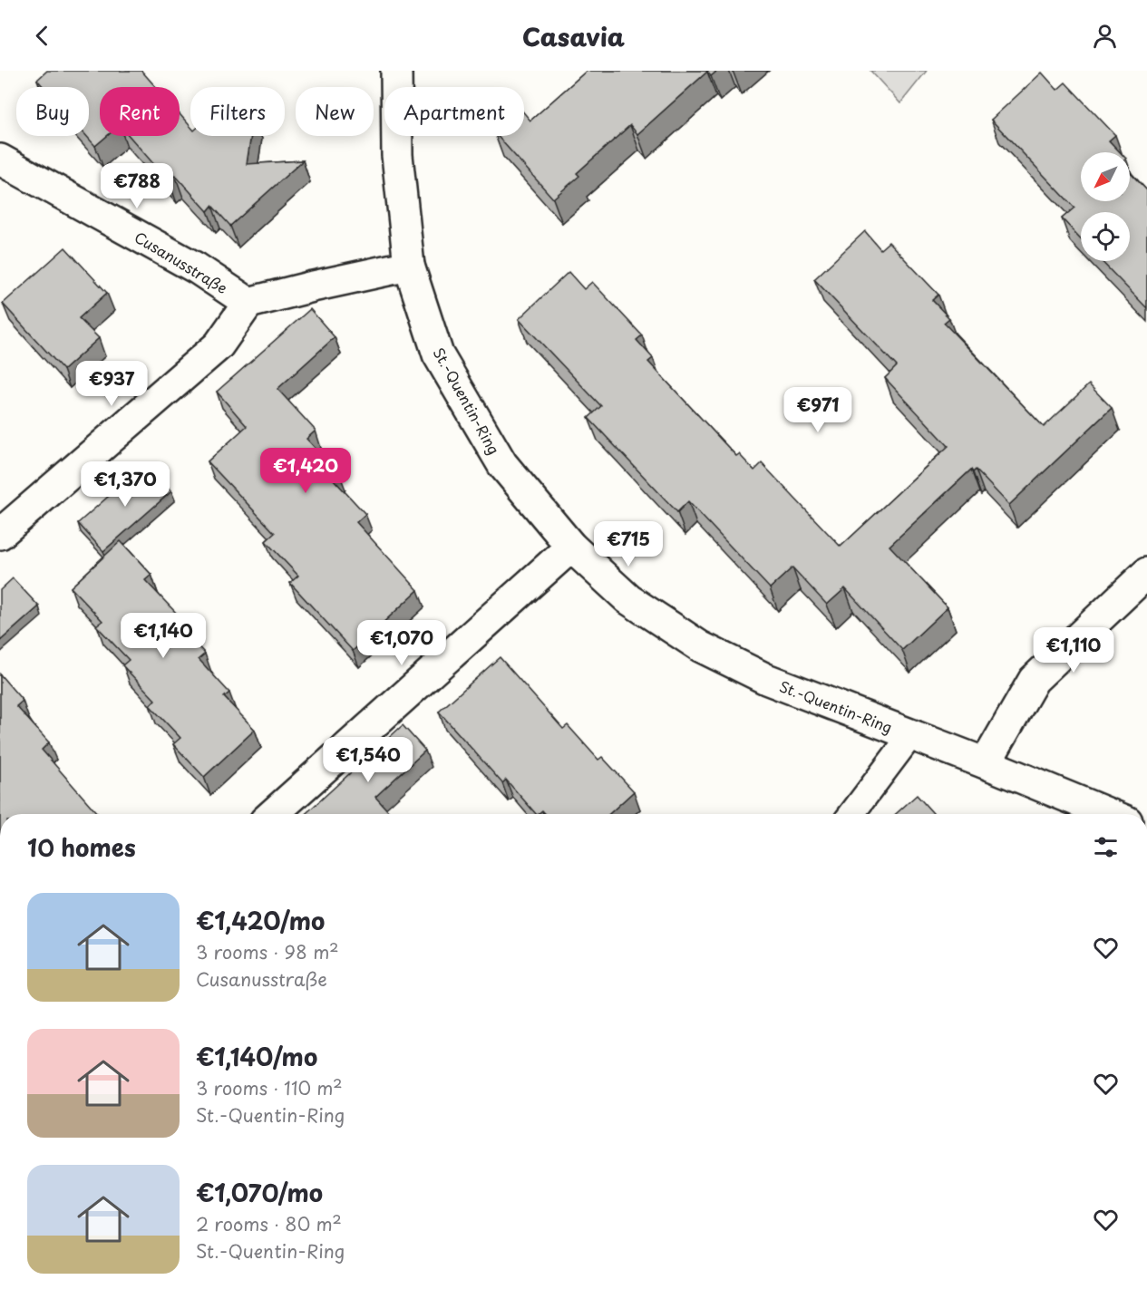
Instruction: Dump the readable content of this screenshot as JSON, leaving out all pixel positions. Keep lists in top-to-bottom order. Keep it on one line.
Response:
{"streets":{"street":["Cusanusstraße","St.-Quentin-Ring"]},"north":"bottom left","page":{"header":"Casavia","chip":["Buy","Rent","Filters","New","Apartment"],"price":["€788","€937","€971","€1,420","€1,370","€715","€1,140","€1,070","€1,110","€1,540"],"heading":"10 homes","list":[{"name":"€1,420/mo","note":"3 rooms · 98 m² · Cusanusstraße"},{"name":"€1,140/mo","note":"3 rooms · 110 m² · St.-Quentin-Ring"},{"name":"€1,070/mo","note":"2 rooms · 80 m² · St.-Quentin-Ring"}]}}
